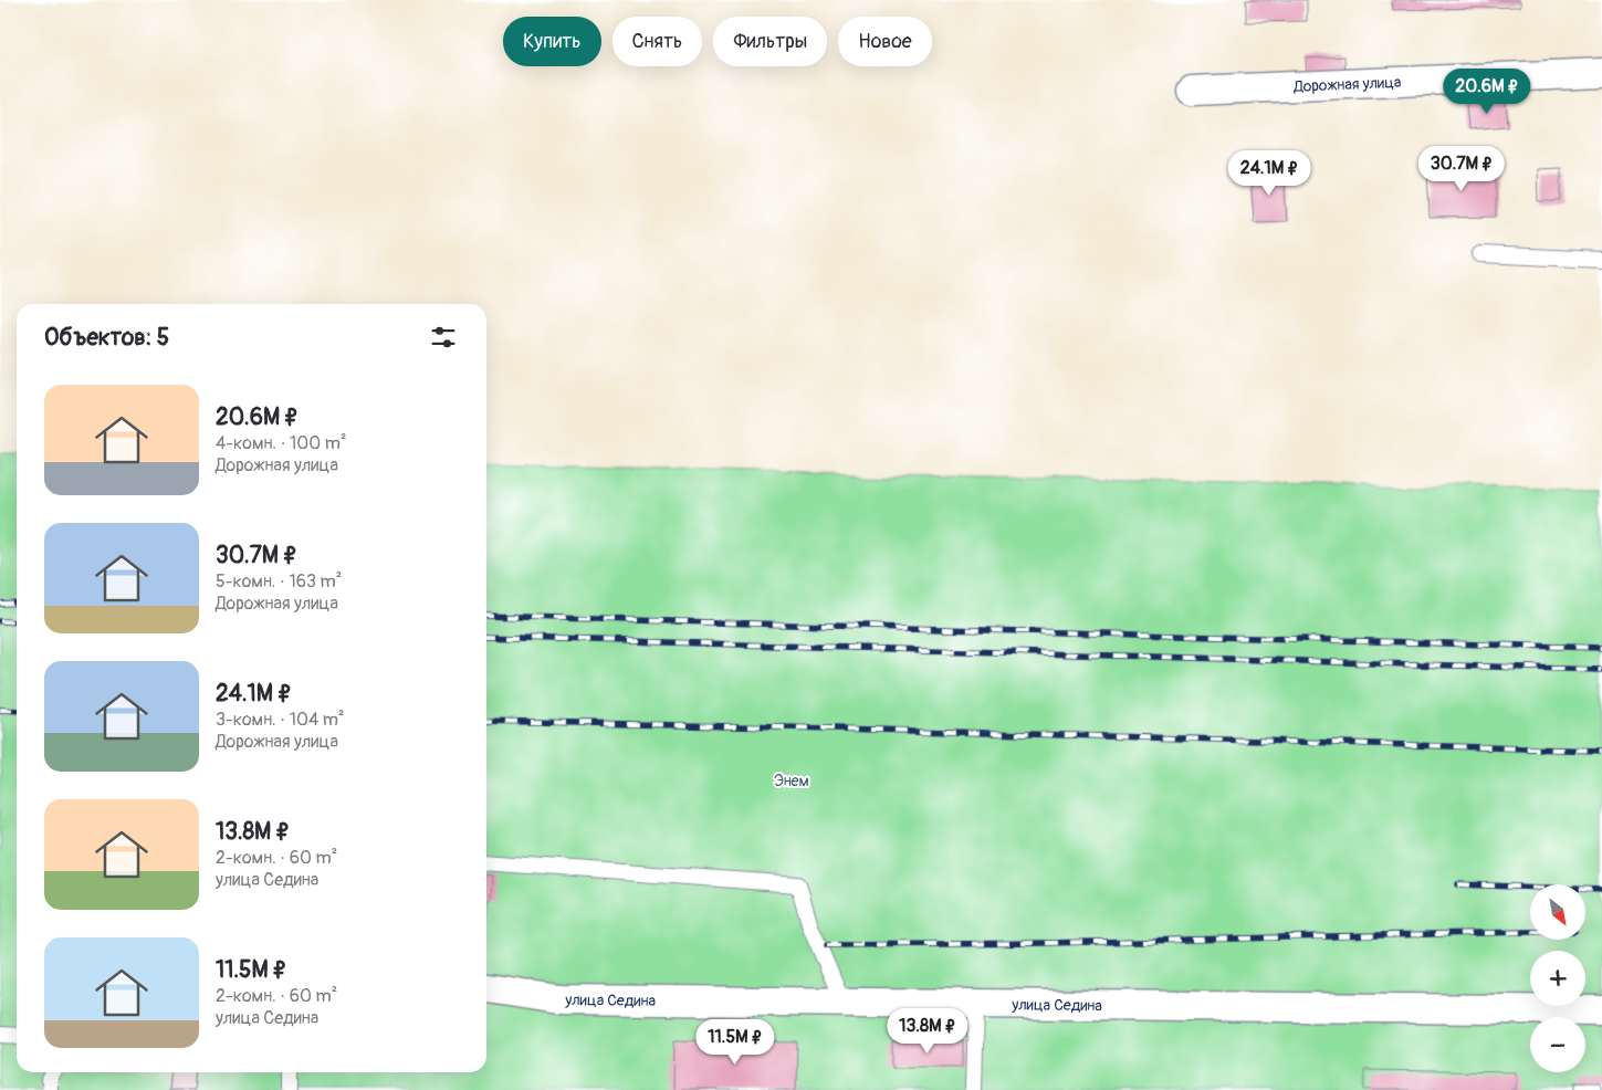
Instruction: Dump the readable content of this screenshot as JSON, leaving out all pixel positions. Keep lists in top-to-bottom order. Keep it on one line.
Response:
{"streets":{"street":["Дорожная улица","улица Седина"]},"parks":["Энем"],"north":"bottom right","page":{"chip":["Купить","Снять","Фильтры","Новое"],"price":["20.6M ₽","30.7M ₽","24.1M ₽","13.8M ₽","11.5M ₽"],"heading":"Объектов: 5","list":[{"name":"20.6M ₽","note":"4-комн. · 100 m² · Дорожная улица"},{"name":"30.7M ₽","note":"5-комн. · 163 m² · Дорожная улица"},{"name":"24.1M ₽","note":"3-комн. · 104 m² · Дорожная улица"},{"name":"13.8M ₽","note":"2-комн. · 60 m² · улица Седина"},{"name":"11.5M ₽","note":"2-комн. · 60 m² · улица Седина"}],"map_buttons":["+","−"]}}
